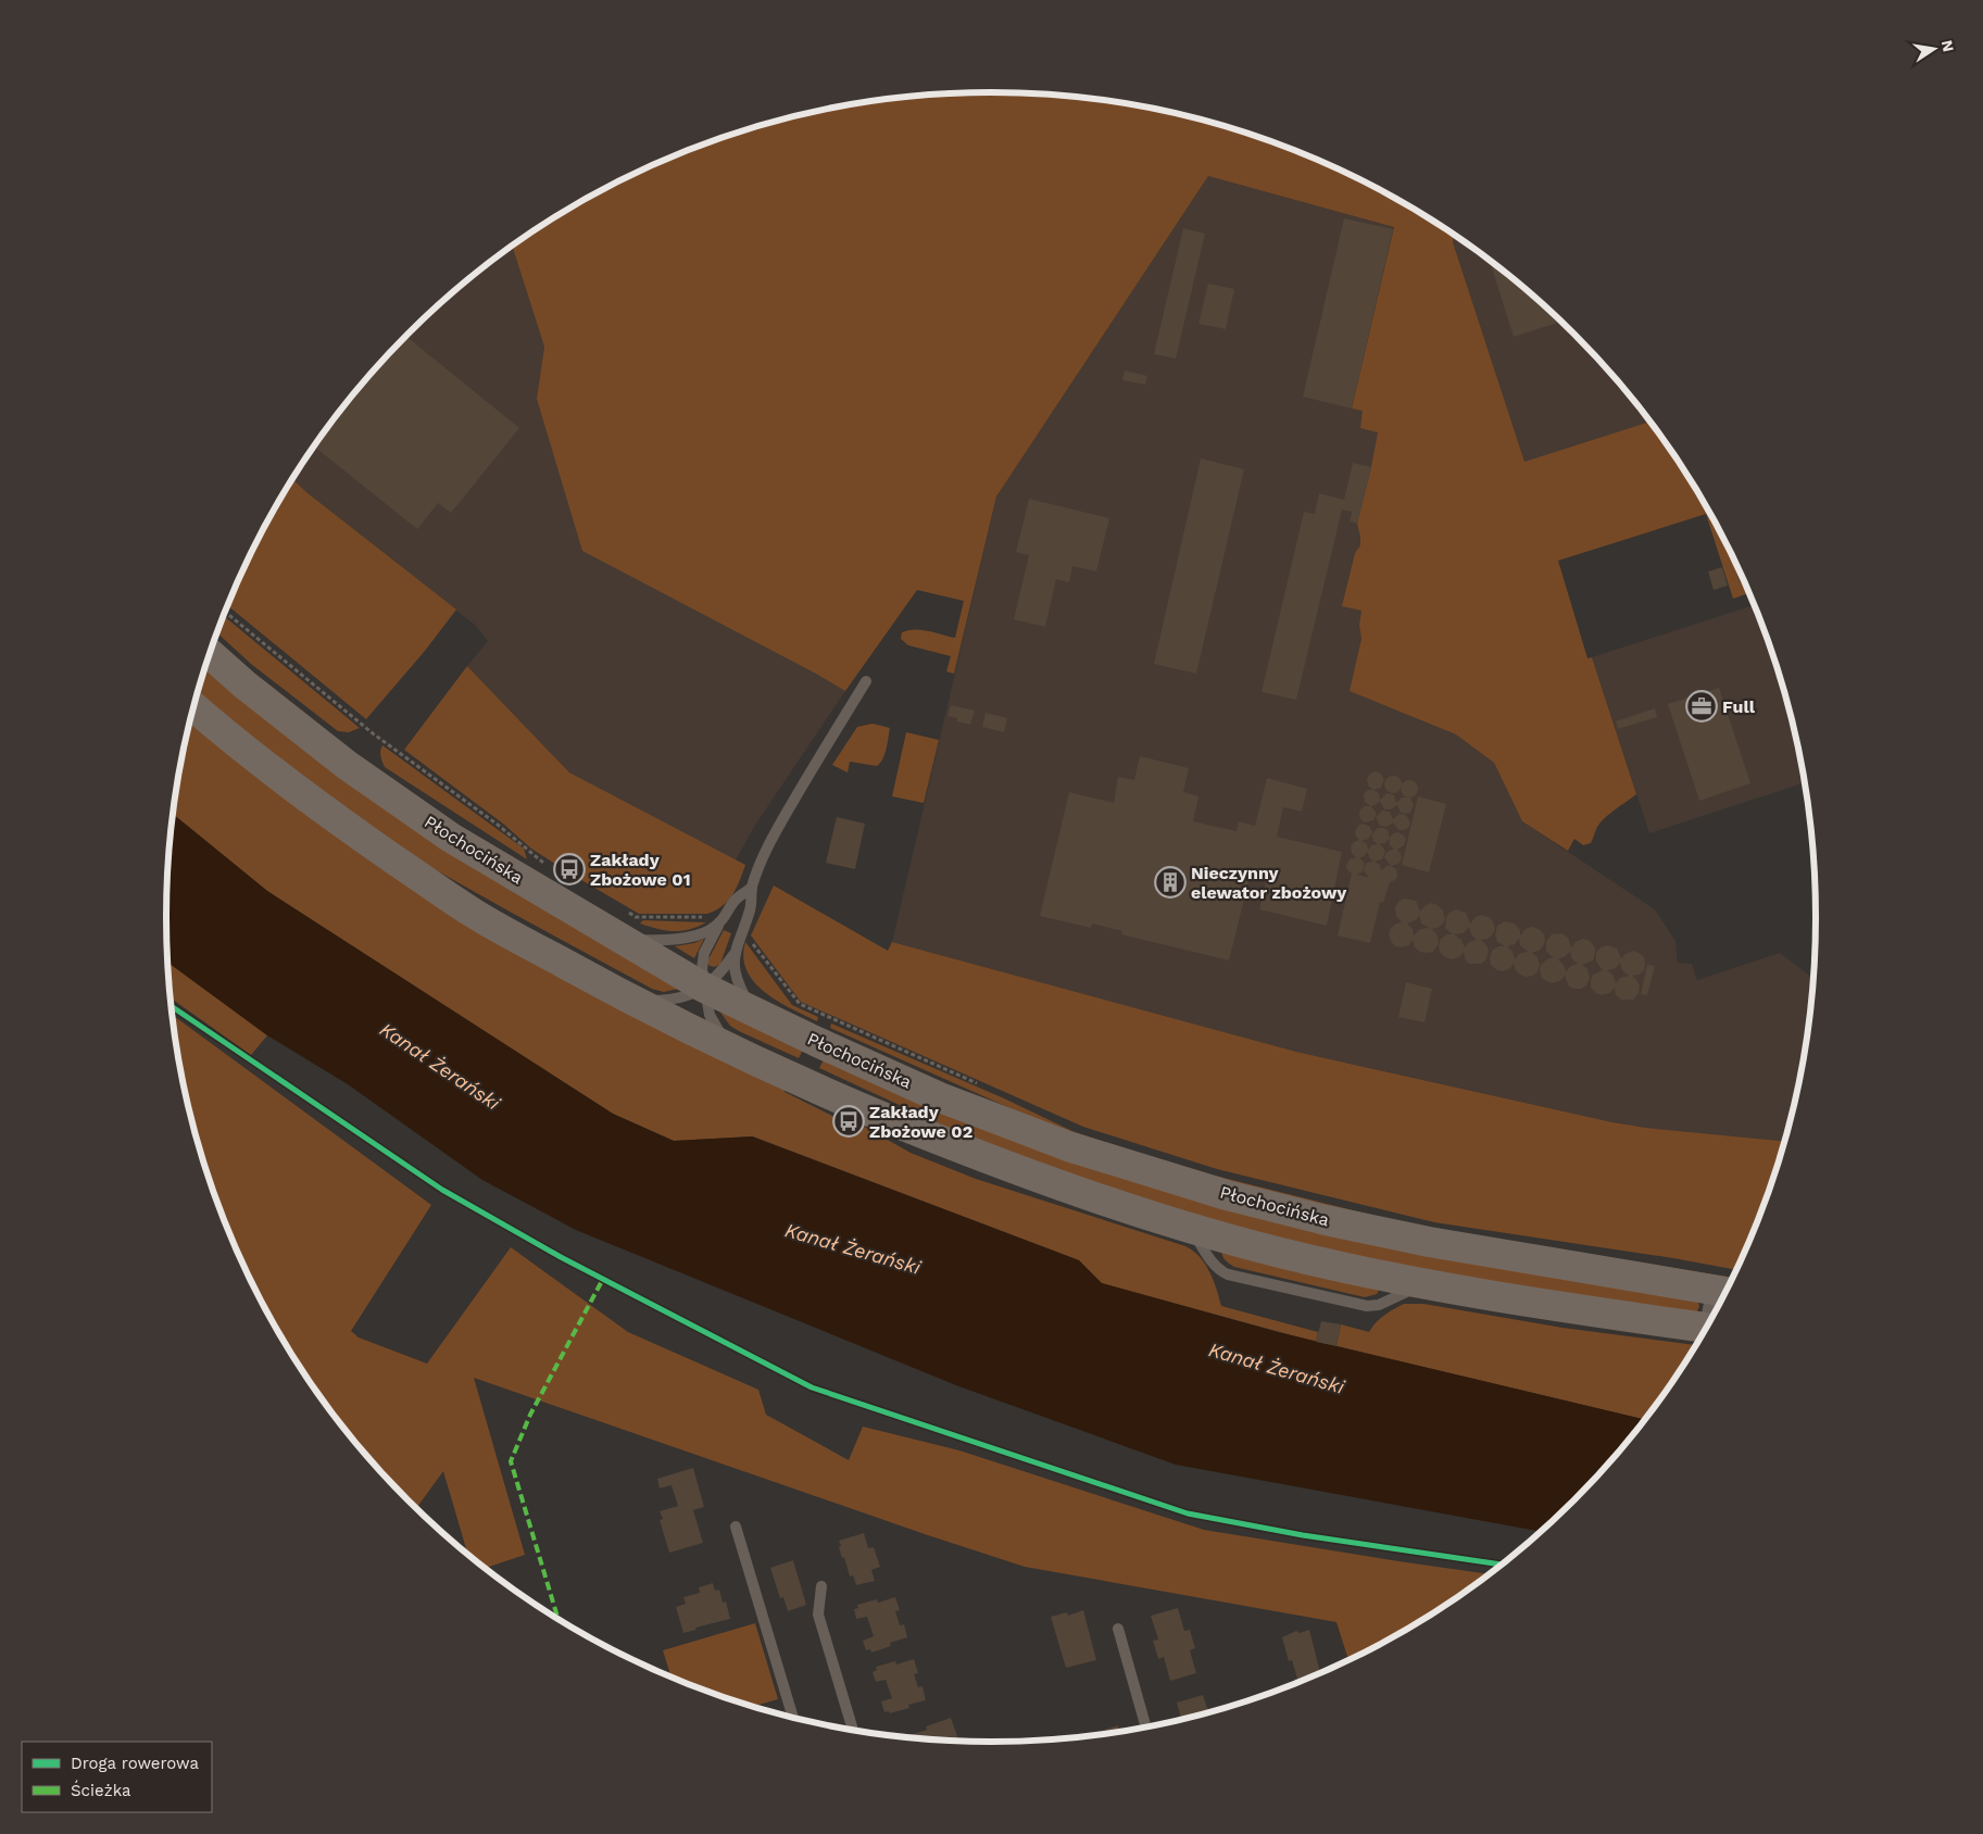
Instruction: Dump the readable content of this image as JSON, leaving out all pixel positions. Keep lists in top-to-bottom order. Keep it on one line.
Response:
{"streets":{"main road":["Płochocińska"]},"water":["Kanał Żerański"],"places":{"office":["Full"],"bus stop":["Zakłady Zbożowe 01","Zakłady Zbożowe 02"],"building":["Nieczynny elewator zbożowy"]},"legend":["Droga rowerowa","Ścieżka"],"north":"right"}
